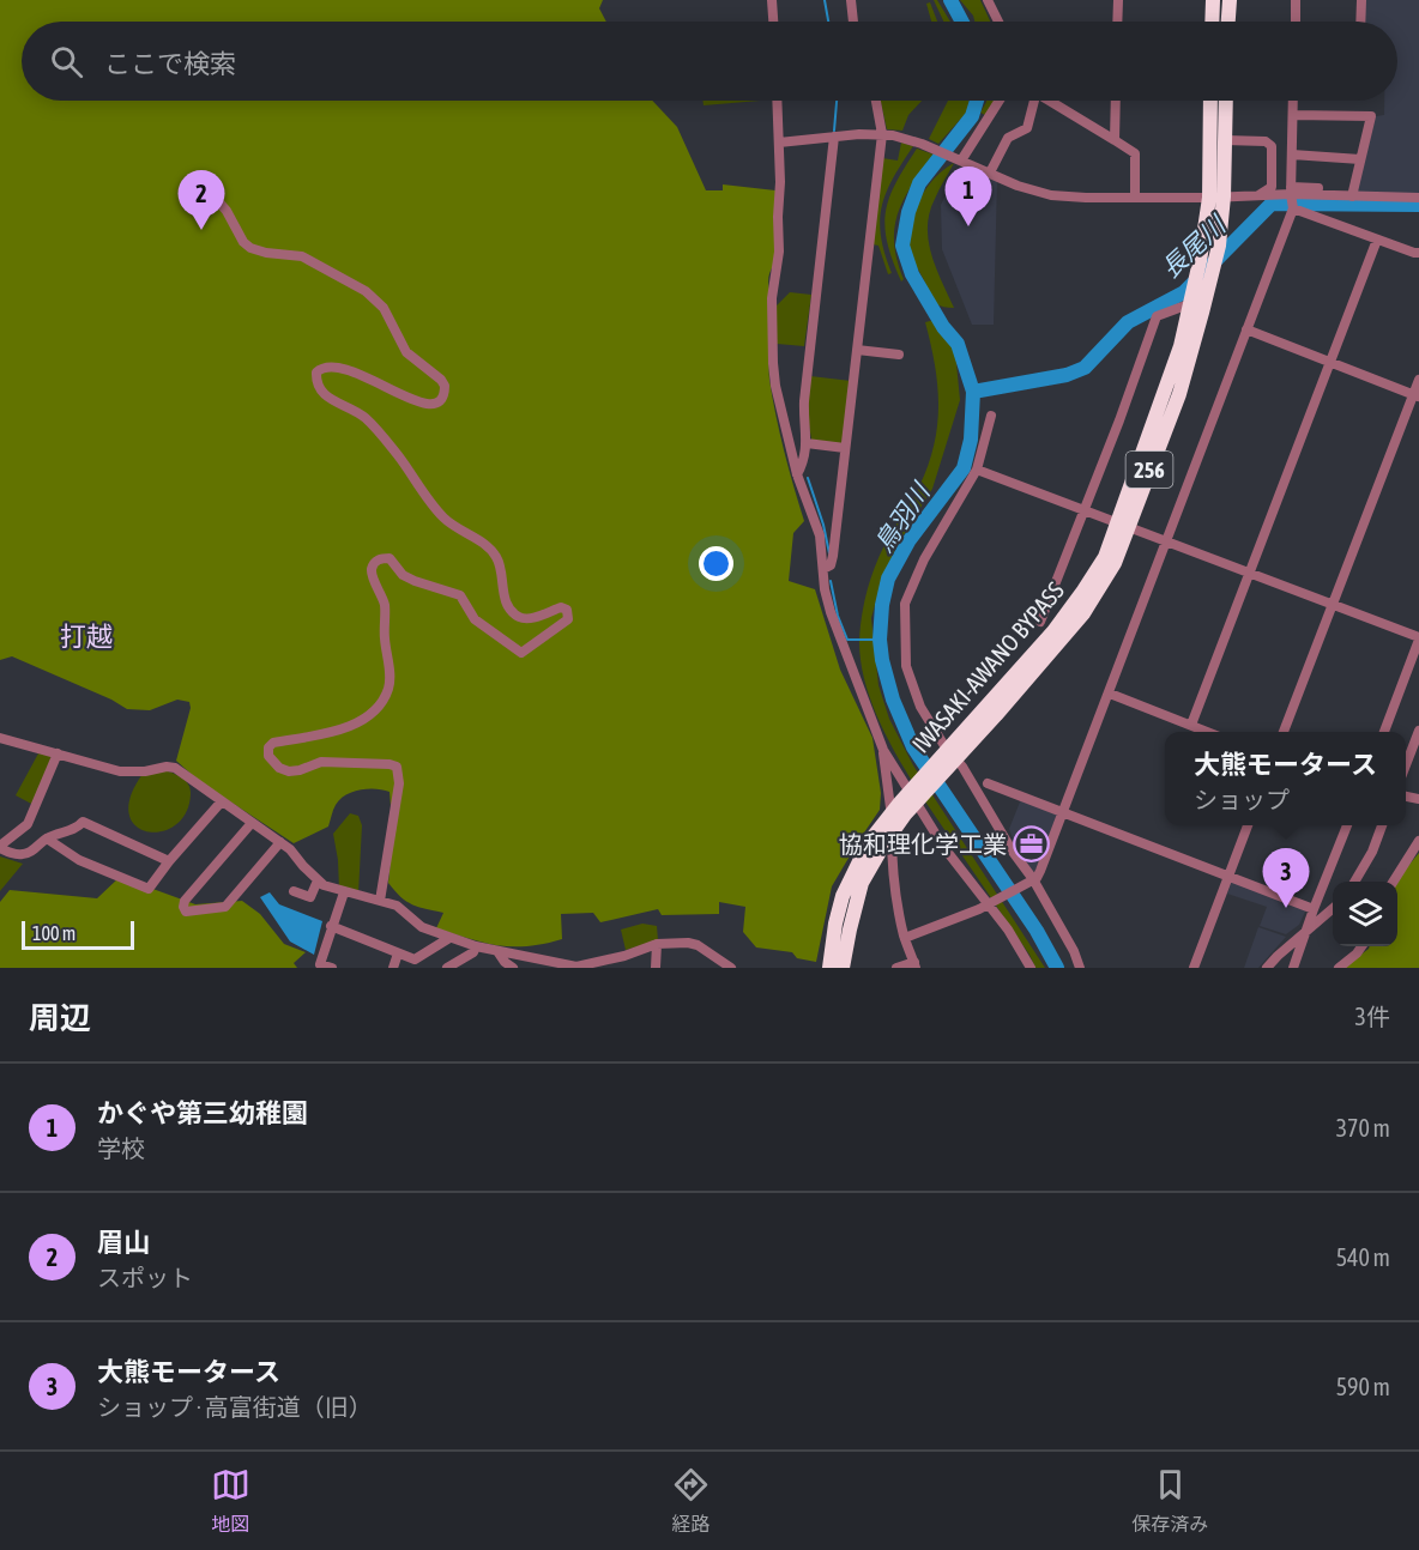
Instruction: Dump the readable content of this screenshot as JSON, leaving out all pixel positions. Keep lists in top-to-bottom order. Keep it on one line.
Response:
{"streets":{"highway":["256","IWASAKI-AWANO BYPASS"]},"districts":["打越"],"water":["長尾川","鳥羽川"],"places":{"office":["協和理化学工業"]},"scale_bar":"100 m","page":{"search":"ここで検索","pins":["1","2","3"],"popup":["大熊モータース","ショップ"],"scale":"100 m","heading":["周辺","3件"],"list":[{"mark":"1","name":"かぐや第三幼稚園","note":"学校","value":"370 m"},{"mark":"2","name":"眉山","note":"スポット","value":"540 m"},{"mark":"3","name":"大熊モータース","note":"ショップ · 高富街道（旧）","value":"590 m"}],"nav":["地図","経路","保存済み"]}}
